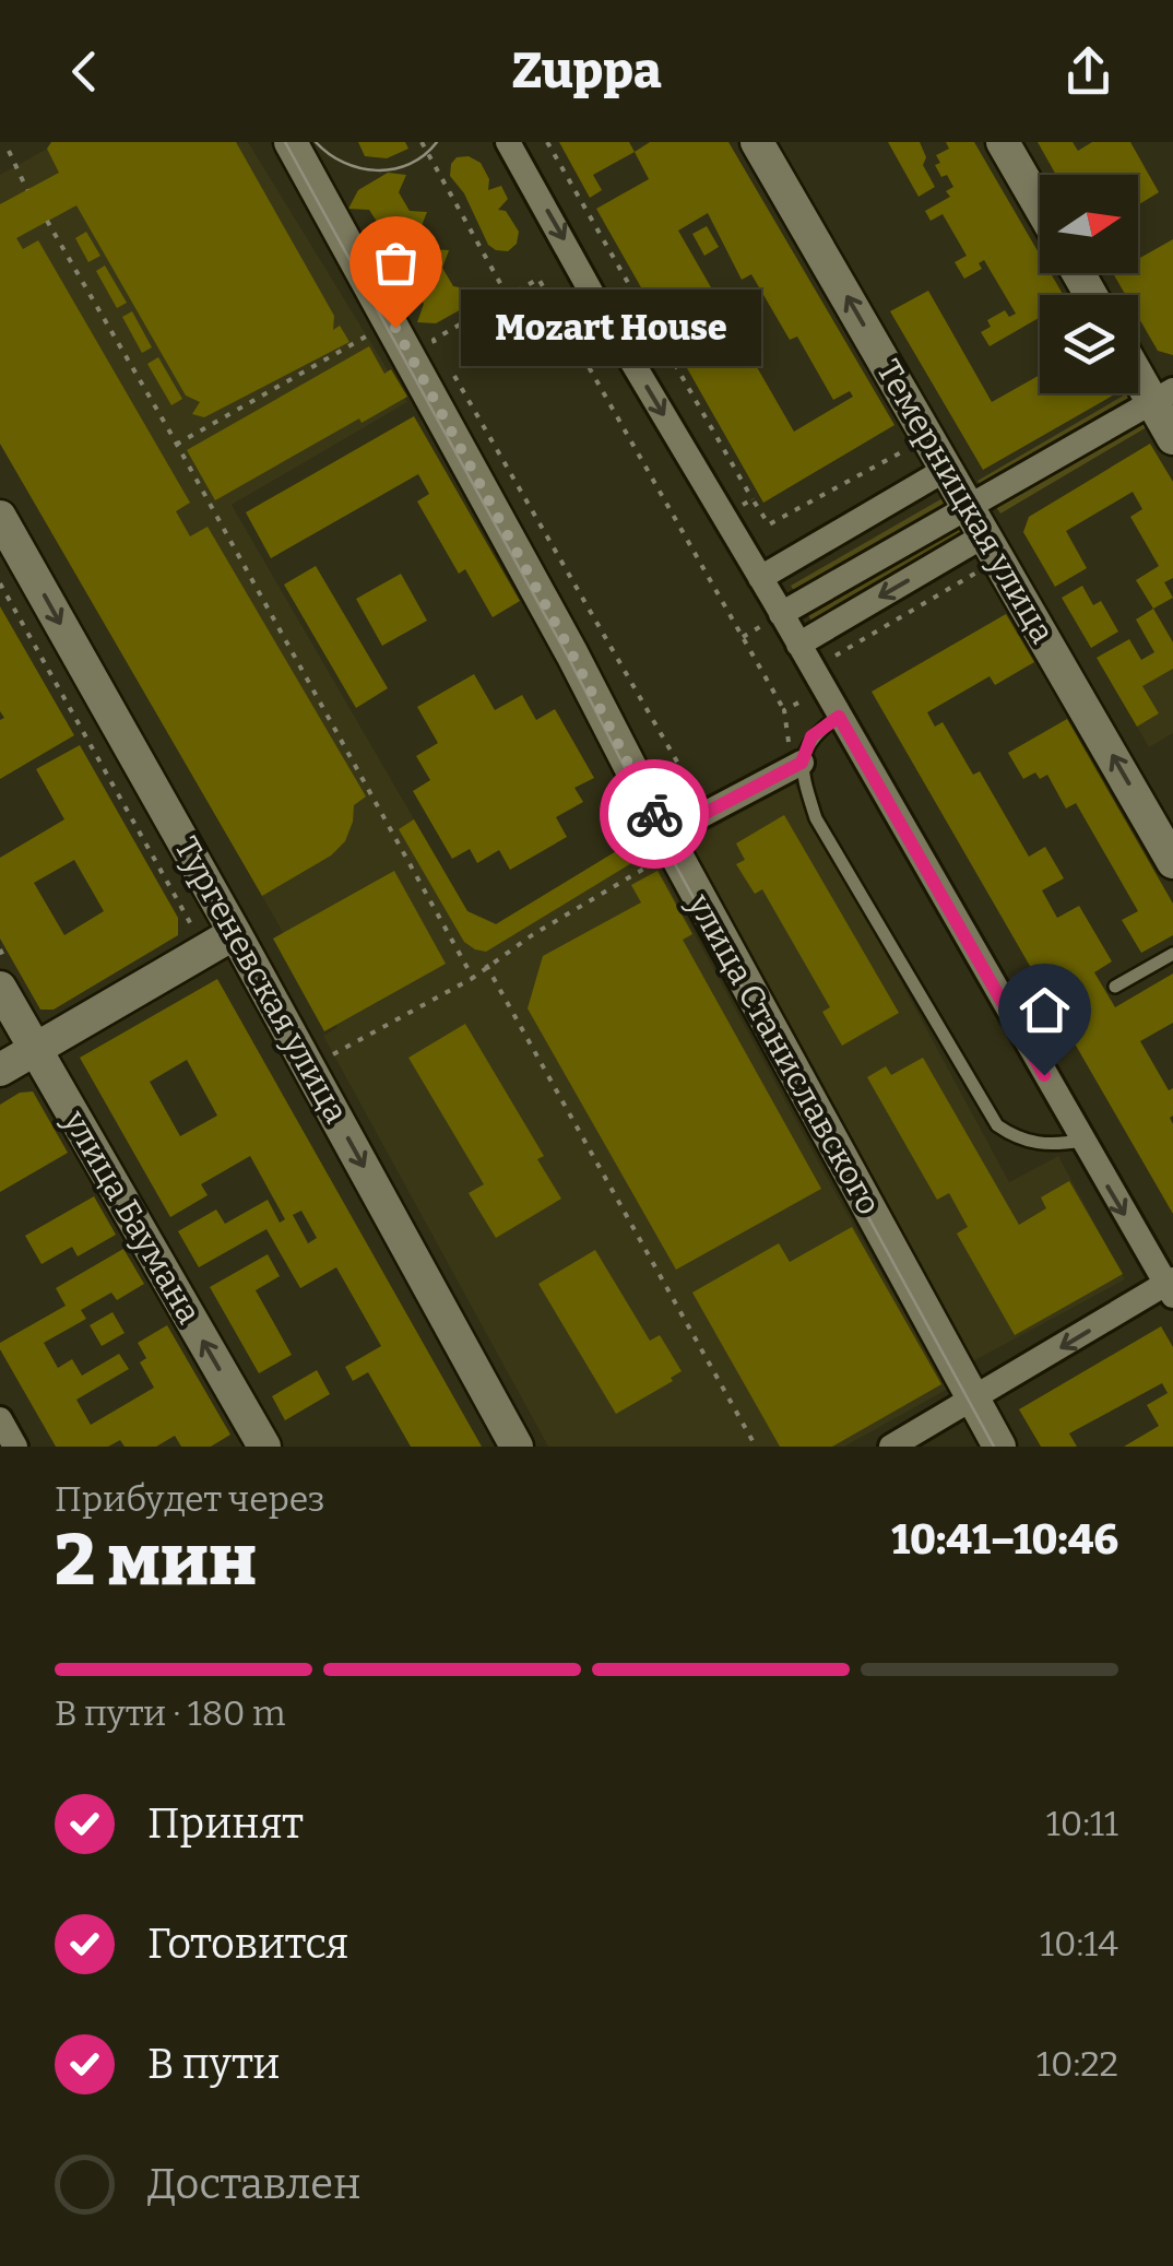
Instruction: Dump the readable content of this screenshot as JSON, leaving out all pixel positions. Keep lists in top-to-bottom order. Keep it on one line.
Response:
{"streets":{"street":["Темерницкая улица","Тургеневская улица","улица Станиславского","улица Баумана"]},"one_way":["Тургеневская улица","улица Баумана"],"places":["Mozart House"],"north":"right","page":{"header":"Zuppa","bubble":"Mozart House","heading":["2 мин","Прибудет через","10:41–10:46"],"bar":"В пути · 180 m","list":[["Принят","10:11"],["Готовится","10:14"],["В пути","10:22"],"Доставлен"]}}
